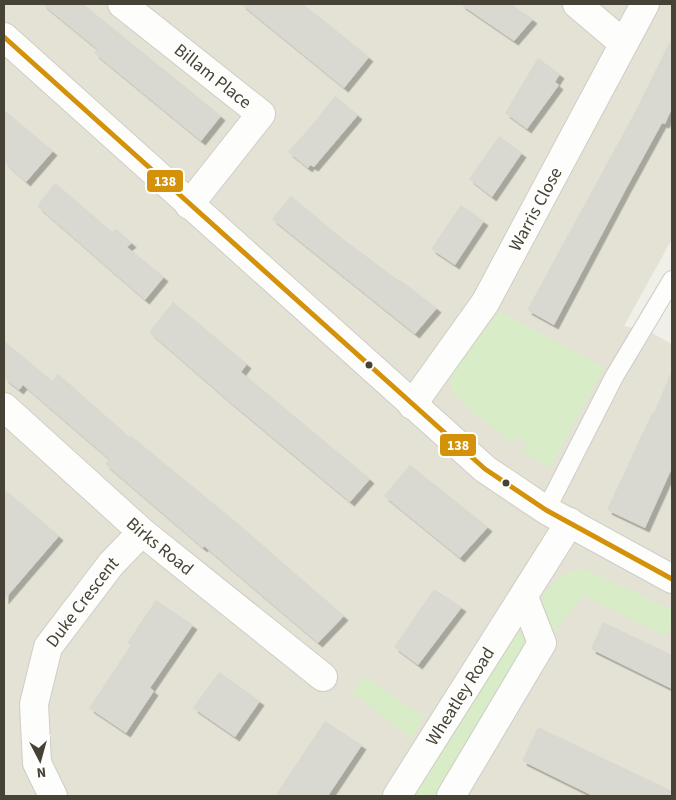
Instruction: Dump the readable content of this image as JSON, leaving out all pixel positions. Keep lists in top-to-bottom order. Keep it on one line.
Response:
{"streets":{"street":["Billam Place","Warris Close","Birks Road","Duke Crescent","Wheatley Road"]},"crossings":[["Birks Road","Duke Crescent"]],"lines":["transit line 138"],"north":"bottom"}
